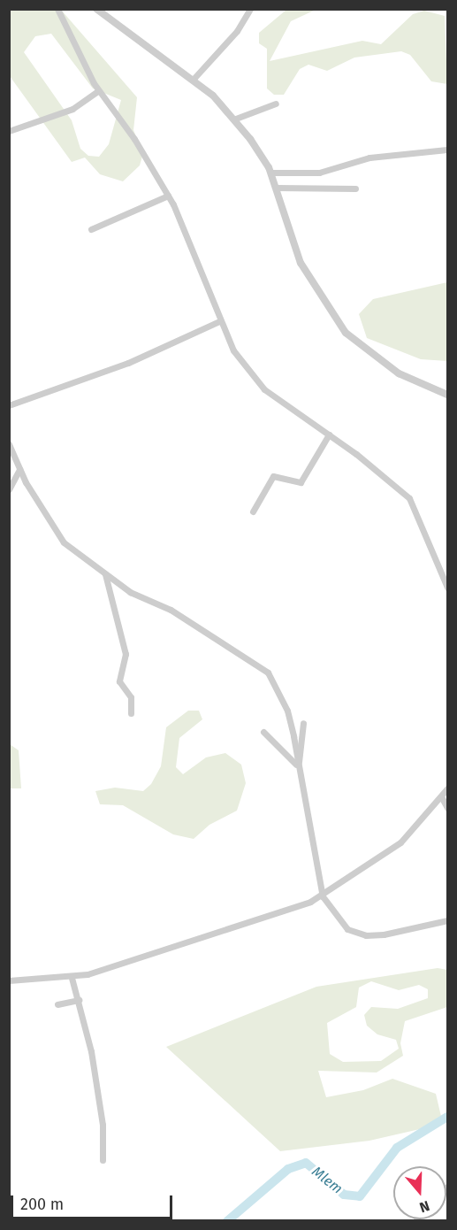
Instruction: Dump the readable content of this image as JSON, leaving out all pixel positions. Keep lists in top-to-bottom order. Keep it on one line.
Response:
{"water":["Mlem"],"scale_bar":"200 m","north":"bottom"}
